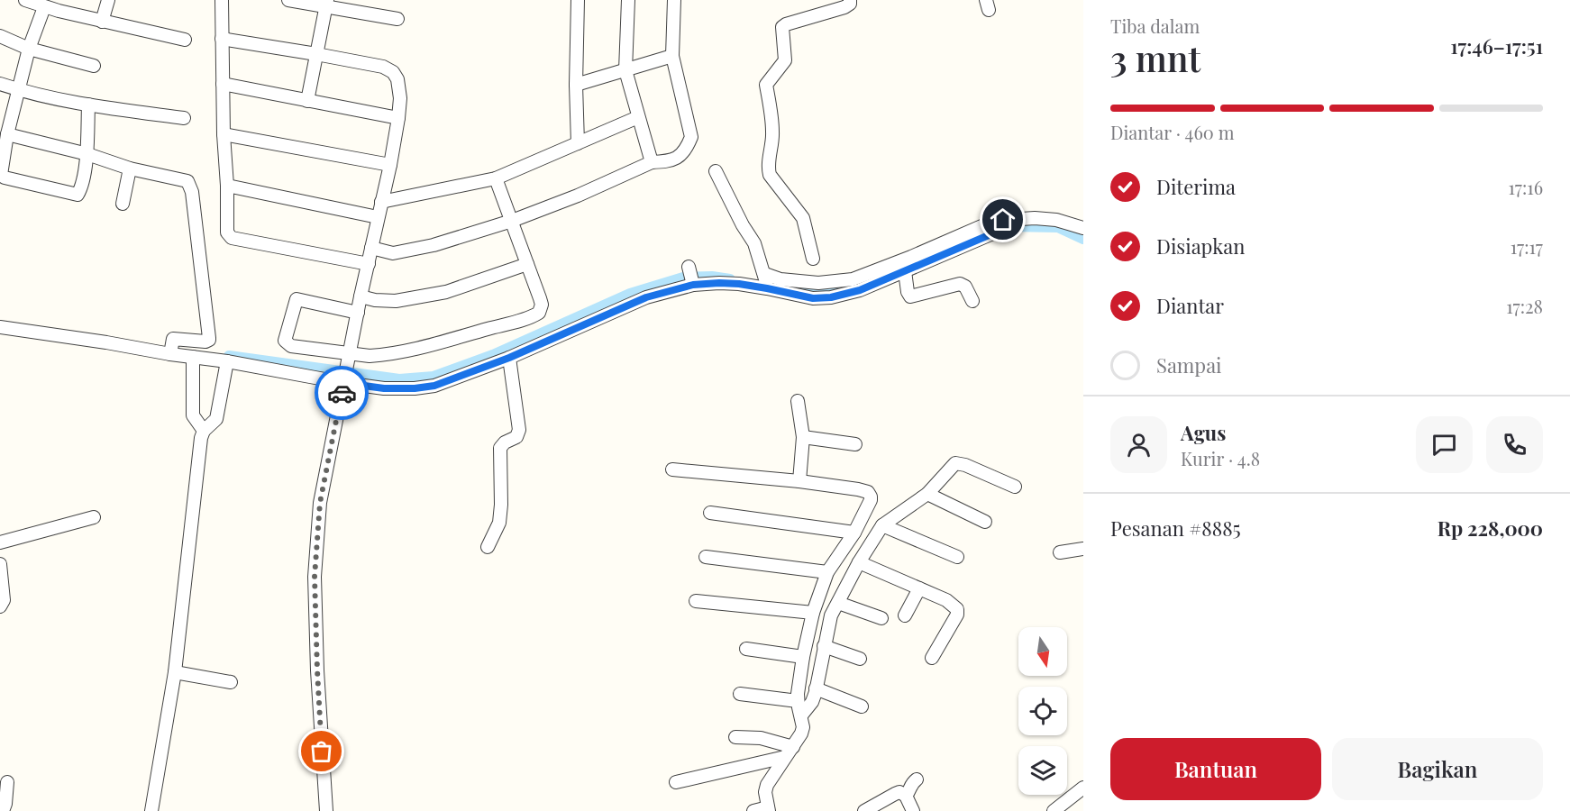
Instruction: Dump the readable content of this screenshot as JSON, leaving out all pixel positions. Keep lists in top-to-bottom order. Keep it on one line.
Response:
{"north":"bottom","page":{"heading":["3 mnt","Tiba dalam","17:46–17:51"],"panel":["Agus","Kurir · 4.8","Pesanan #8885","Rp 228,000"],"bar":"Diantar · 460 m","list":[["Diterima","17:16"],["Disiapkan","17:17"],["Diantar","17:28"],"Sampai"],"buttons":["Bantuan","Bagikan"]}}
